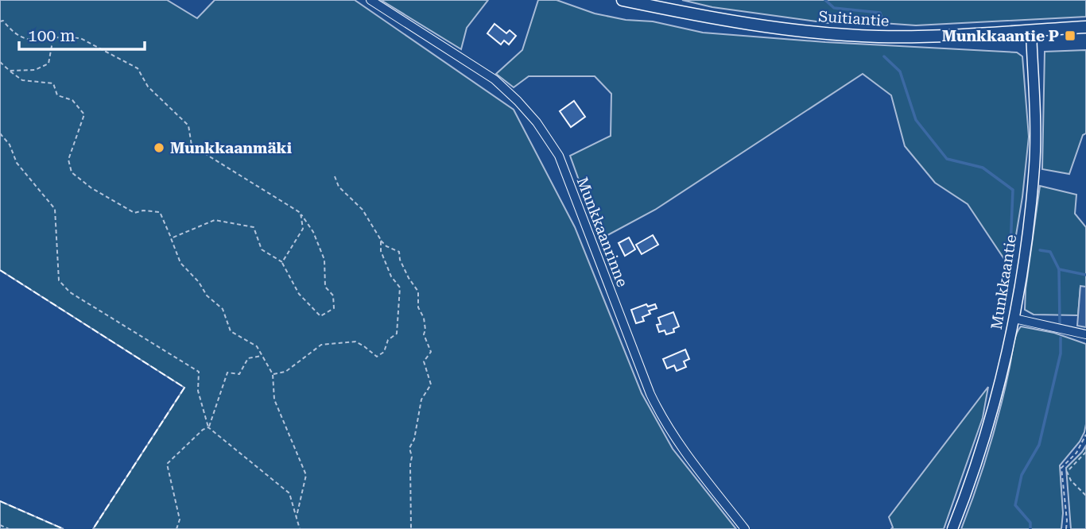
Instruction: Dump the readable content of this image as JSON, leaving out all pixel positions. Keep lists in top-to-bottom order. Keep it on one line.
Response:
{"streets":{"main road":["Suitiantie"],"street":["Munkkaanrinne","Munkkaantie"]},"crossings":[["Suitiantie","Munkkaantie"]],"places":{"transit":["Munkkaantie P"],"other":["Munkkaanmäki"]},"scale_bar":"100 m"}
